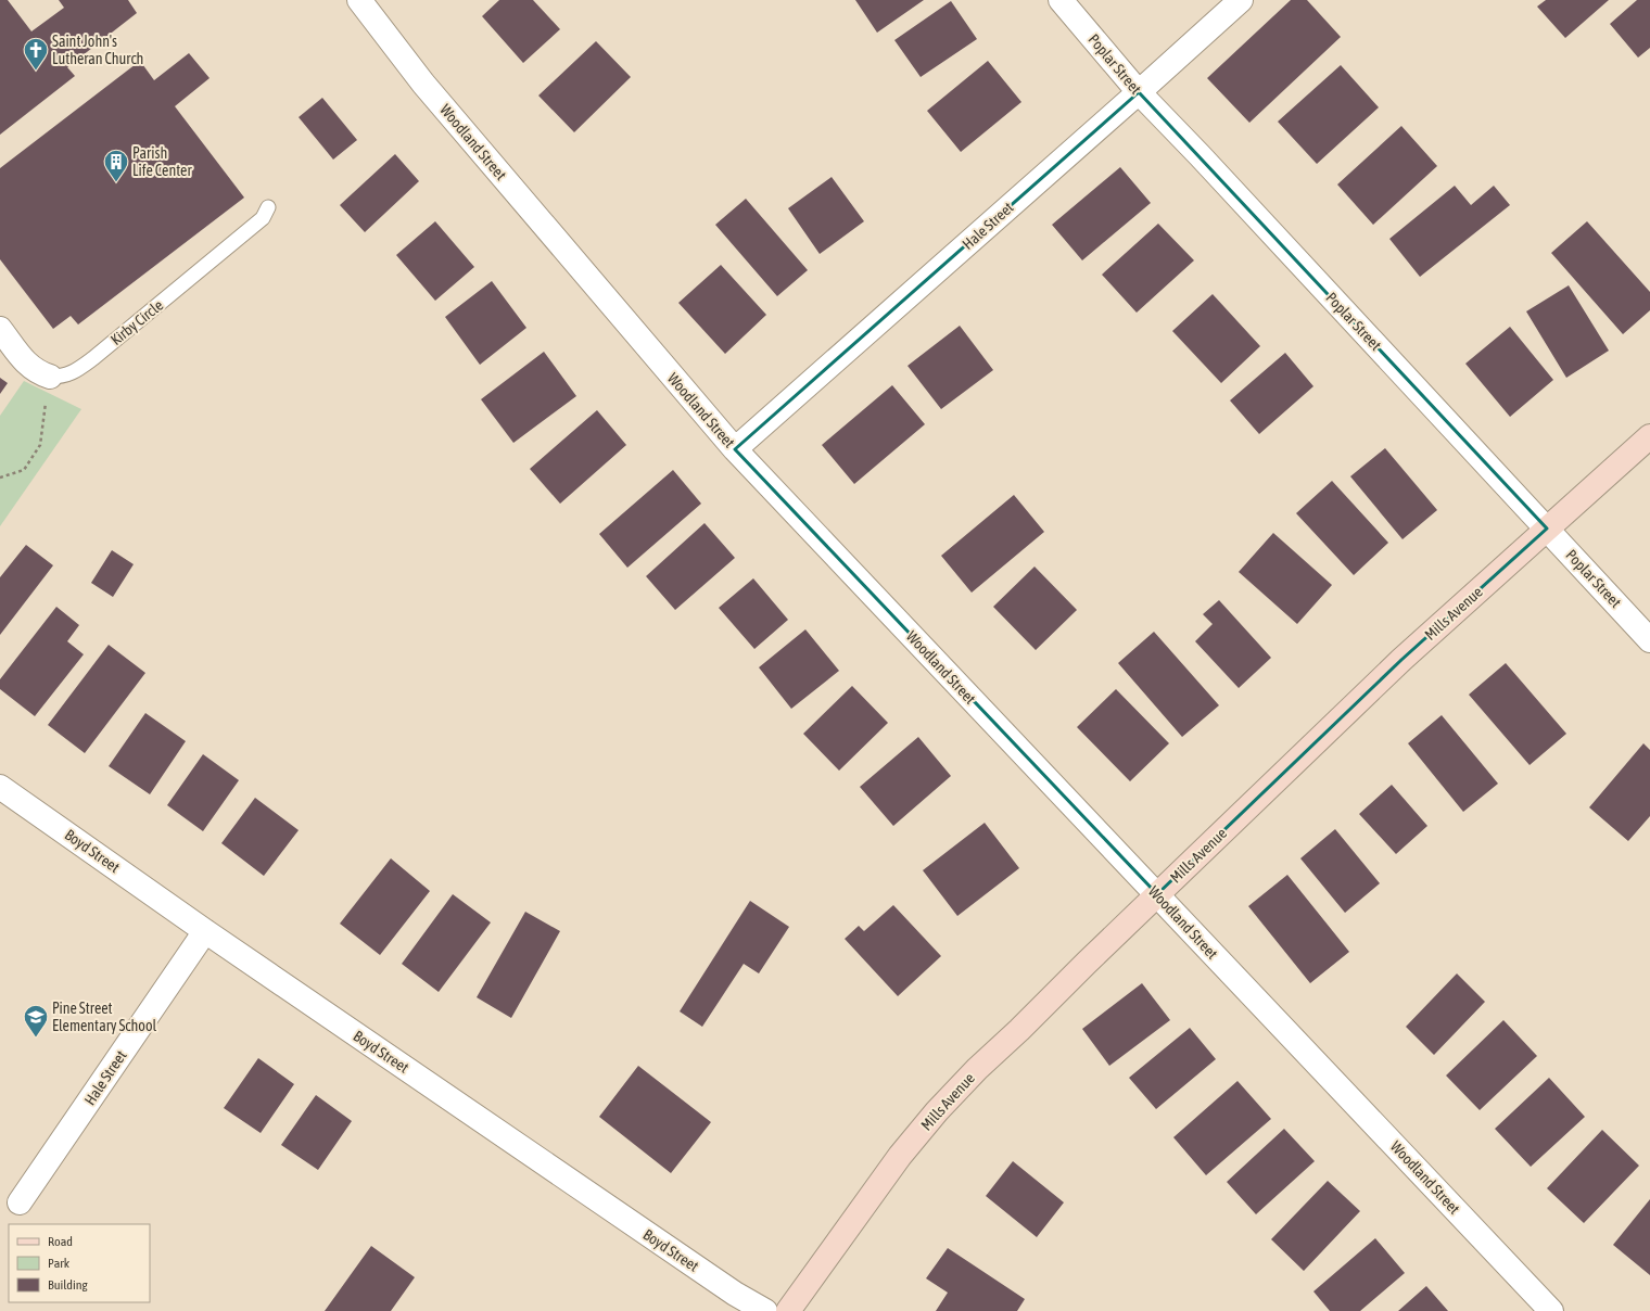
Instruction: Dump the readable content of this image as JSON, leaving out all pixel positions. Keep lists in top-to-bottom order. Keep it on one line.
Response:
{"streets":{"street":["Poplar Street","Woodland Street","Hale Street","Mills Avenue","Boyd Street"],"lane":["Kirby Circle"]},"crossings":[["Poplar Street","Hale Street"],["Poplar Street","Mills Avenue"],["Woodland Street","Hale Street"],["Woodland Street","Mills Avenue"],["Hale Street","Boyd Street"]],"places":{"church":["Saint John's Lutheran Church"],"building":["Parish Life Center"],"school or university":["Pine Street Elementary School"]},"legend":["Road","Park","Building"]}
